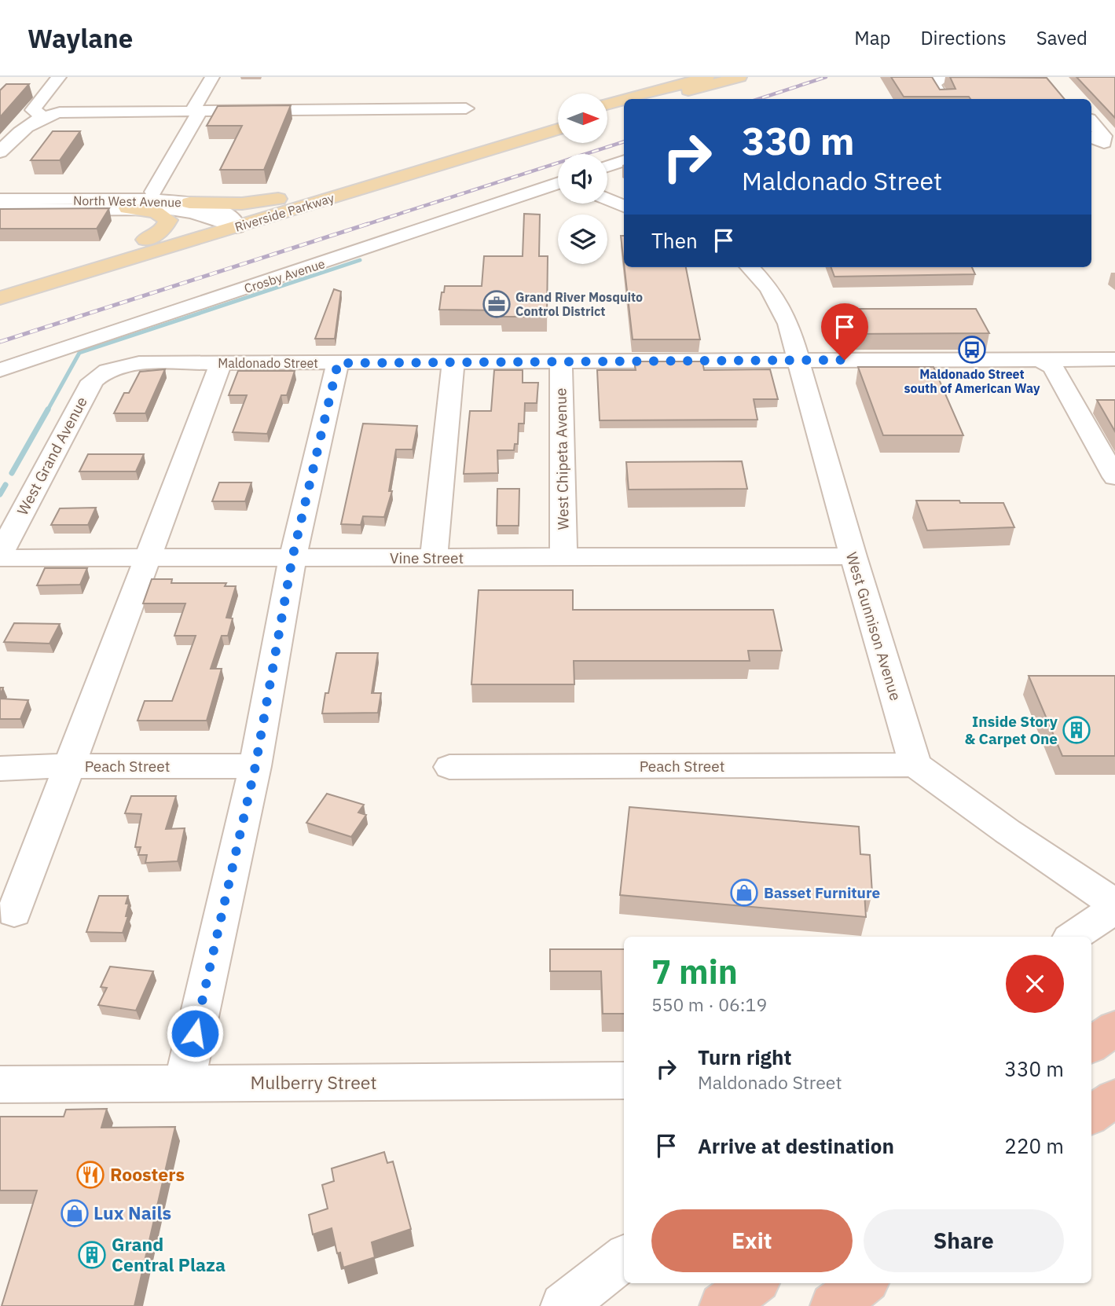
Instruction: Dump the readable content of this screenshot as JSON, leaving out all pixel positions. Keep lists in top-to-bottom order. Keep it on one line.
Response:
{"streets":{"main road":["Riverside Parkway"],"street":["North West Avenue","Crosby Avenue","Maldonado Street","West Grand Avenue","West Chipeta Avenue","Vine Street","West Gunnison Avenue","Peach Street","Mulberry Street"]},"crossings":[["North West Avenue","Riverside Parkway"],["Maldonado Street","West Grand Avenue"],["Maldonado Street","West Chipeta Avenue"],["Maldonado Street","West Gunnison Avenue"],["West Grand Avenue","Vine Street"],["West Chipeta Avenue","Vine Street"],["Vine Street","West Gunnison Avenue"],["West Gunnison Avenue","Peach Street"]],"places":{"office":["Grand River Mosquito Control District"],"bus stop":["Maldonado Street south of American Way"],"building":["Inside Story & Carpet One","Grand Central Plaza"],"shop":["Basset Furniture","Lux Nails"],"restaurant":["Roosters"]},"north":"right","page":{"header":"Waylane","nav":["Map","Directions","Saved"],"turn":["330 m","Maldonado Street"],"then":"Then","heading":["7 min","550 m · 06:19"],"list":[{"name":"Turn right","note":"Maldonado Street","value":"330 m"},{"name":"Arrive at destination","value":"220 m"}],"buttons":["Exit","Share"]}}
